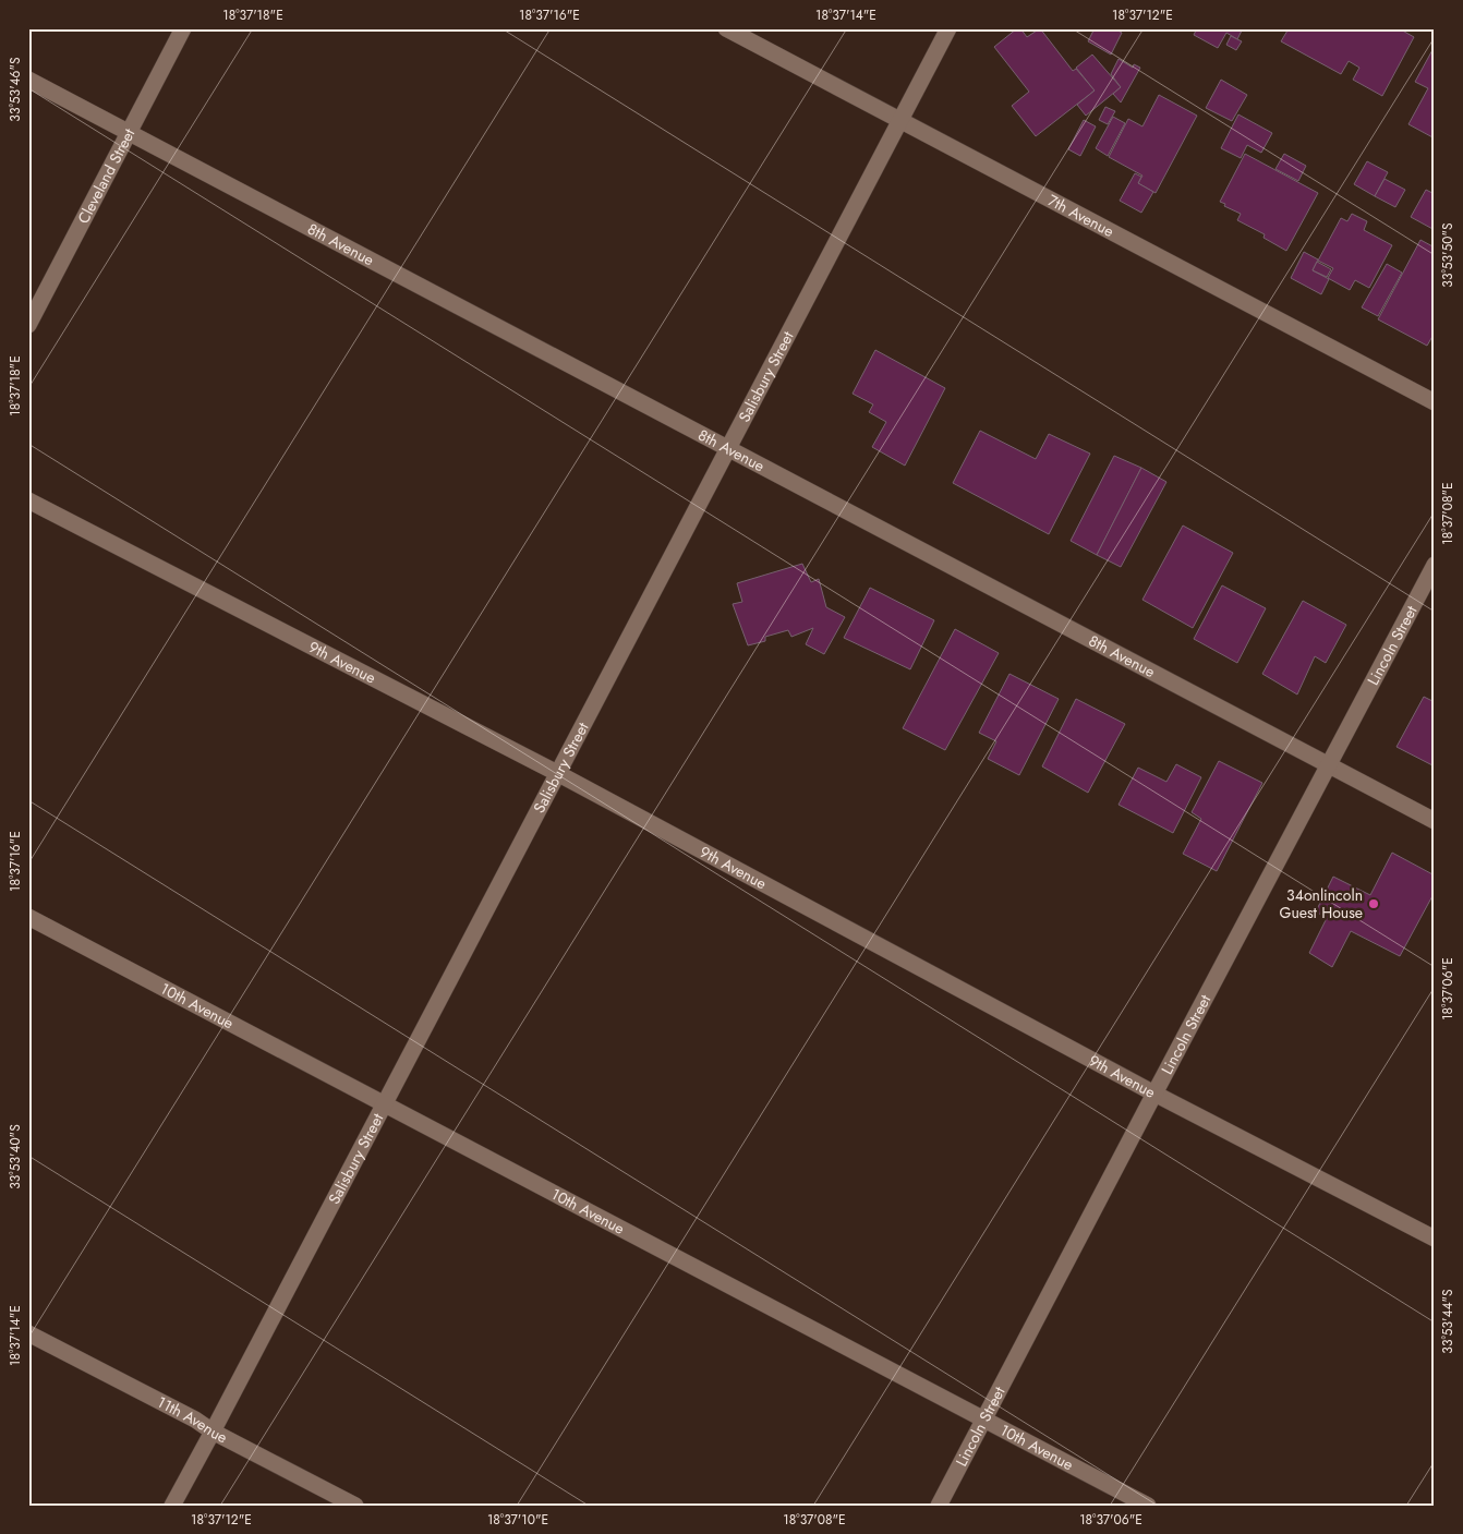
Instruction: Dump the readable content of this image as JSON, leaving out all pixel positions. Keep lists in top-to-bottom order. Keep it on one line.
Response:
{"streets":{"street":["Cleveland Street","7th Avenue","8th Avenue","Salisbury Street","Lincoln Street","9th Avenue","10th Avenue","11th Avenue"]},"crossings":[["Cleveland Street","8th Avenue"],["7th Avenue","Salisbury Street"],["8th Avenue","Salisbury Street"],["8th Avenue","Lincoln Street"],["Salisbury Street","9th Avenue"],["Salisbury Street","10th Avenue"],["Salisbury Street","11th Avenue"],["Lincoln Street","9th Avenue"],["Lincoln Street","10th Avenue"]],"places":["34onlincoln Guest House"],"coordinates":["18°37'18\"E","18°37'16\"E","18°37'14\"E","18°37'12\"E","33°53'46\"S","33°53'50\"S","18°37'08\"E","18°37'06\"E","33°53'40\"S","33°53'44\"S","18°37'10\"E"]}
